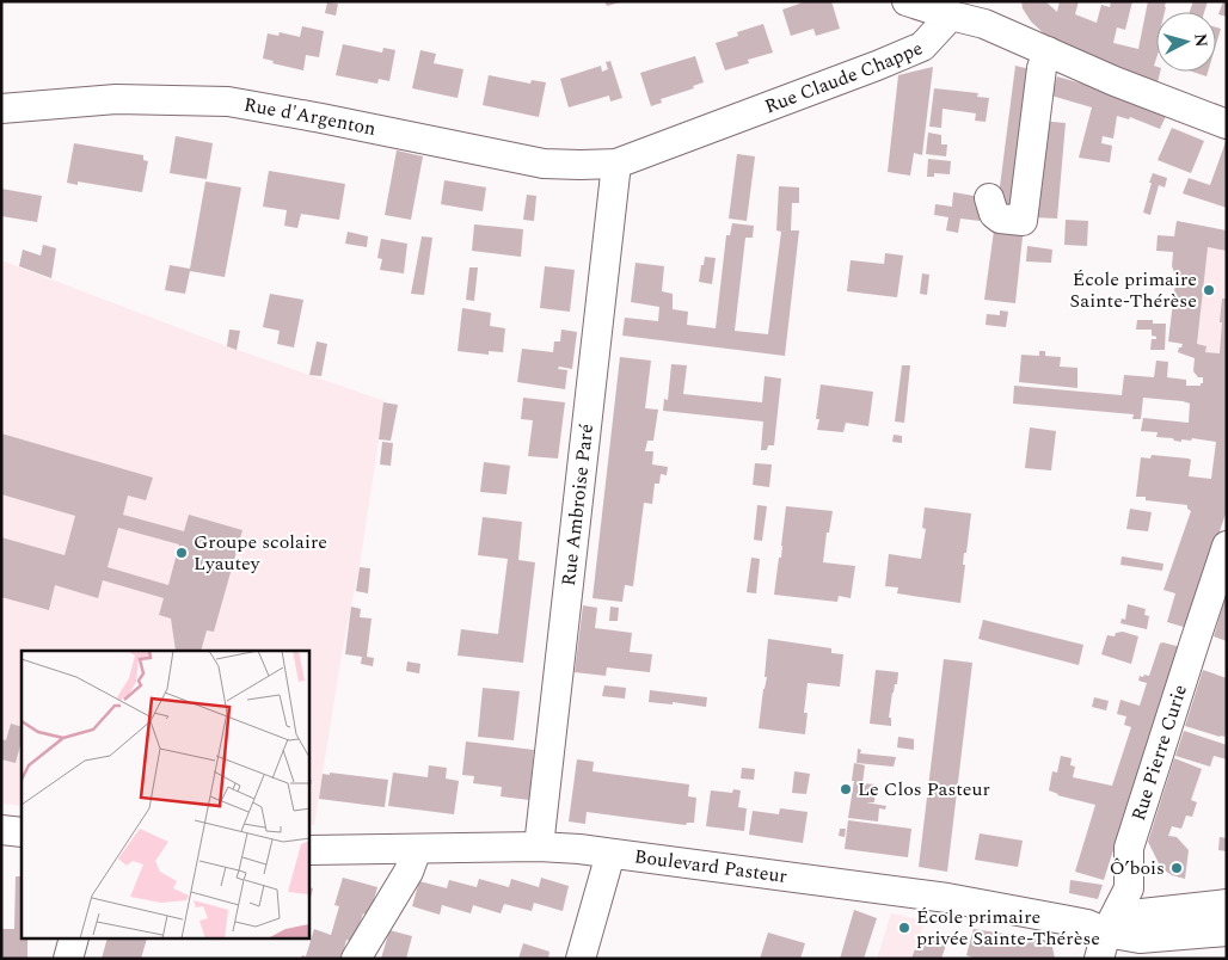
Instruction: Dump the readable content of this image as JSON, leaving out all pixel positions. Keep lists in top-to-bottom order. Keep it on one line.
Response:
{"streets":{"street":["Rue Claude Chappe","Rue d'Argenton","Rue Ambroise Paré","Rue Pierre Curie","Boulevard Pasteur"]},"crossings":[["Rue Claude Chappe","Rue d'Argenton"],["Rue Claude Chappe","Rue Ambroise Paré"],["Rue d'Argenton","Rue Ambroise Paré"],["Rue Ambroise Paré","Boulevard Pasteur"],["Rue Pierre Curie","Boulevard Pasteur"]],"places":["École primaire Sainte-Thérèse","Groupe scolaire Lyautey","Le Clos Pasteur","Ô’bois","École primaire privée Sainte-Thérèse"],"north":"right"}
